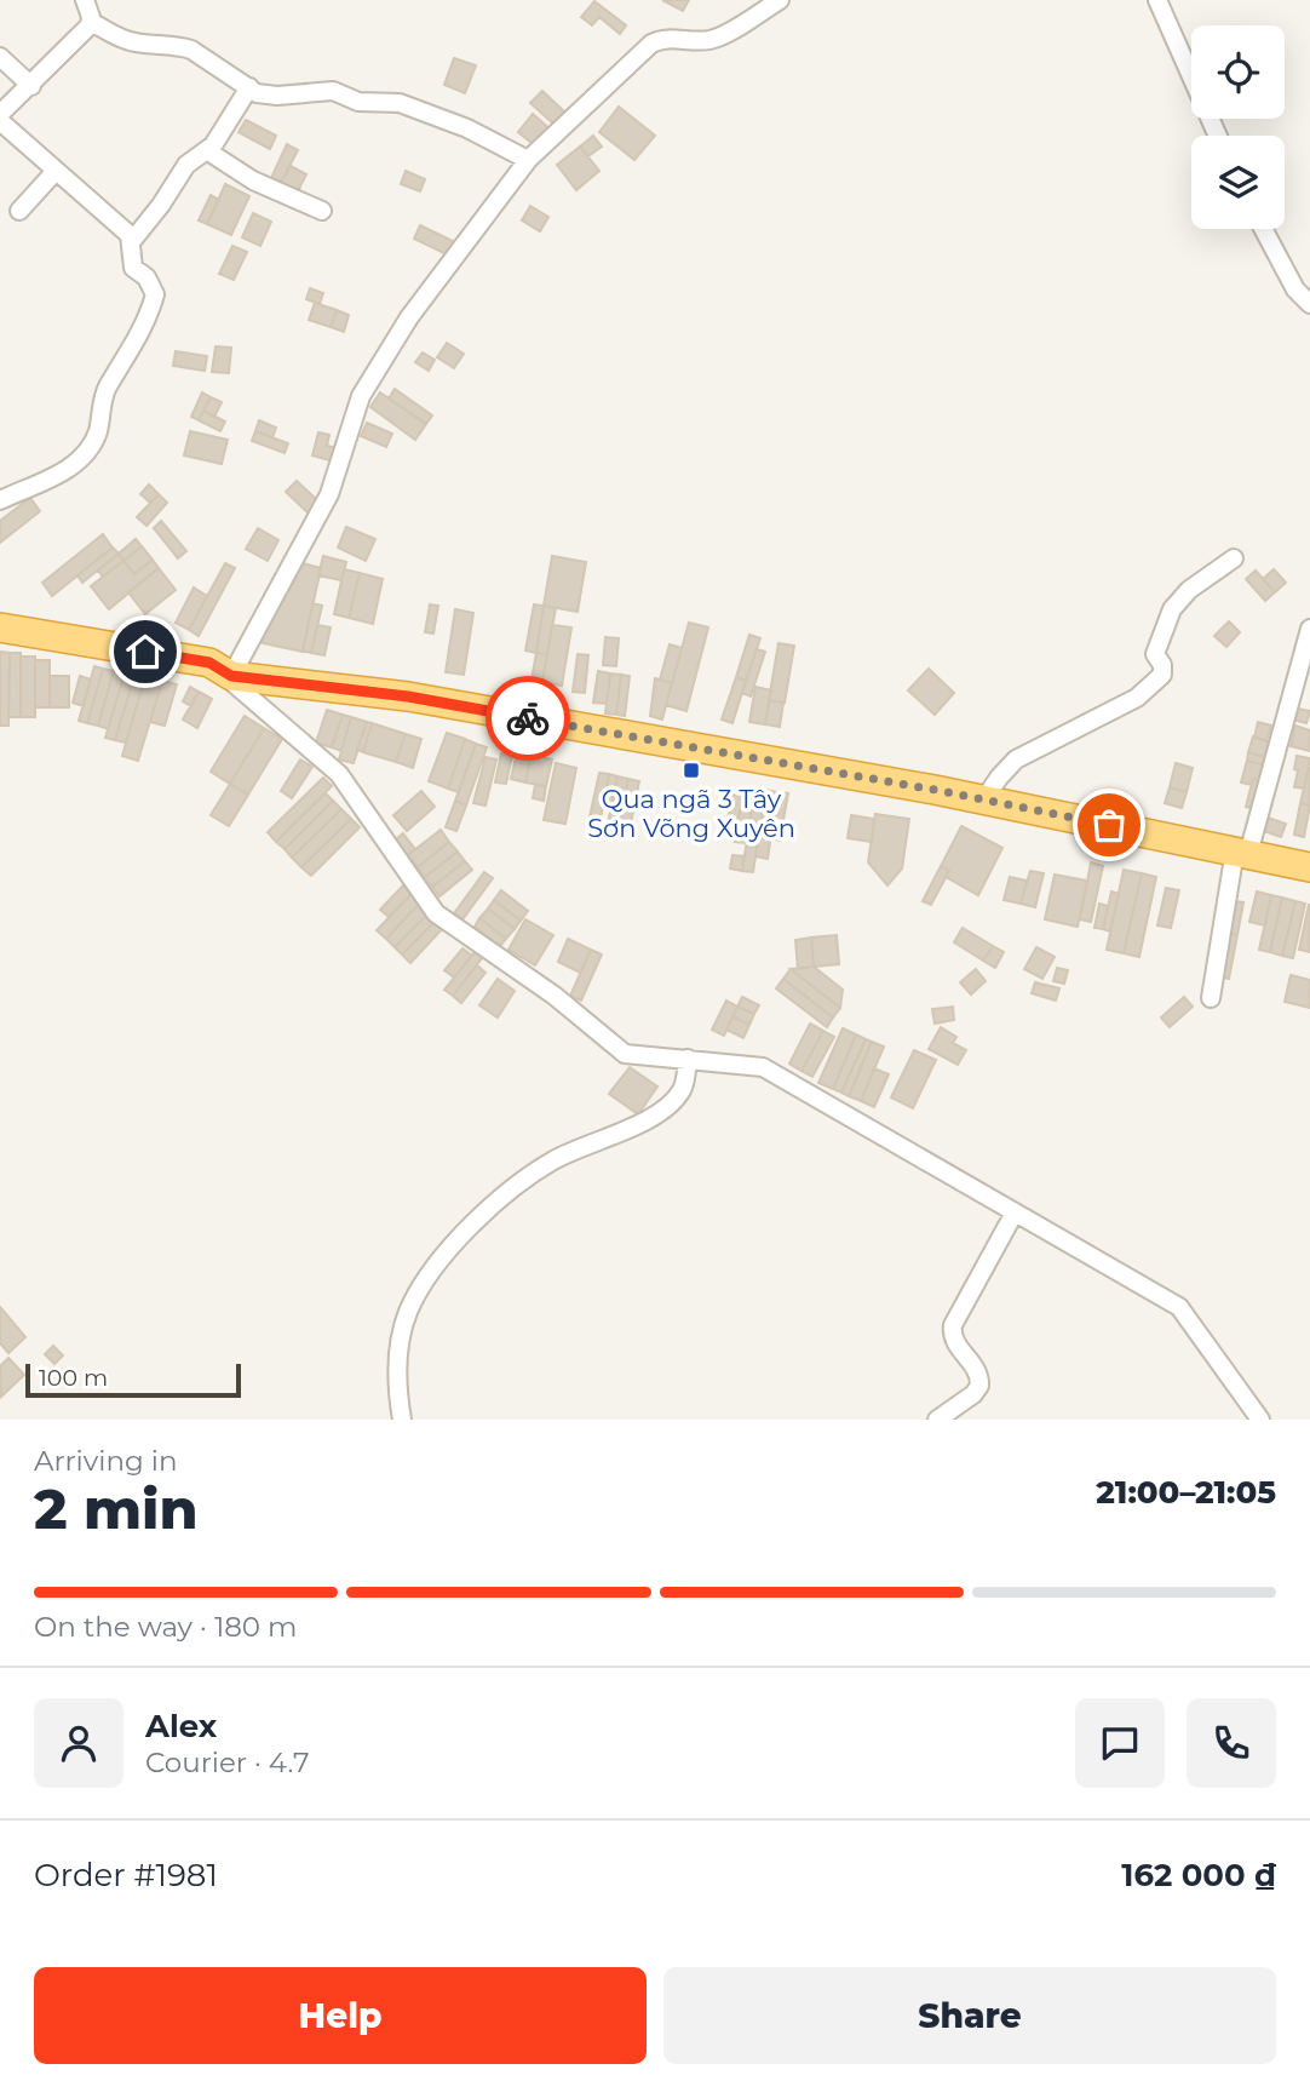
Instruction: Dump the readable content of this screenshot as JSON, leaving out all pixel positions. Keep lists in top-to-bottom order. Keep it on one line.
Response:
{"places":{"transit":["Qua ngã 3 Tây Sơn Võng Xuyên"]},"scale_bar":"100 m","page":{"scale":"100 m","heading":["2 min","Arriving in","21:00–21:05"],"panel":["Alex","Courier · 4.7","Order #1981","162 000 ₫"],"bar":"On the way · 180 m","buttons":["Help","Share"]}}
